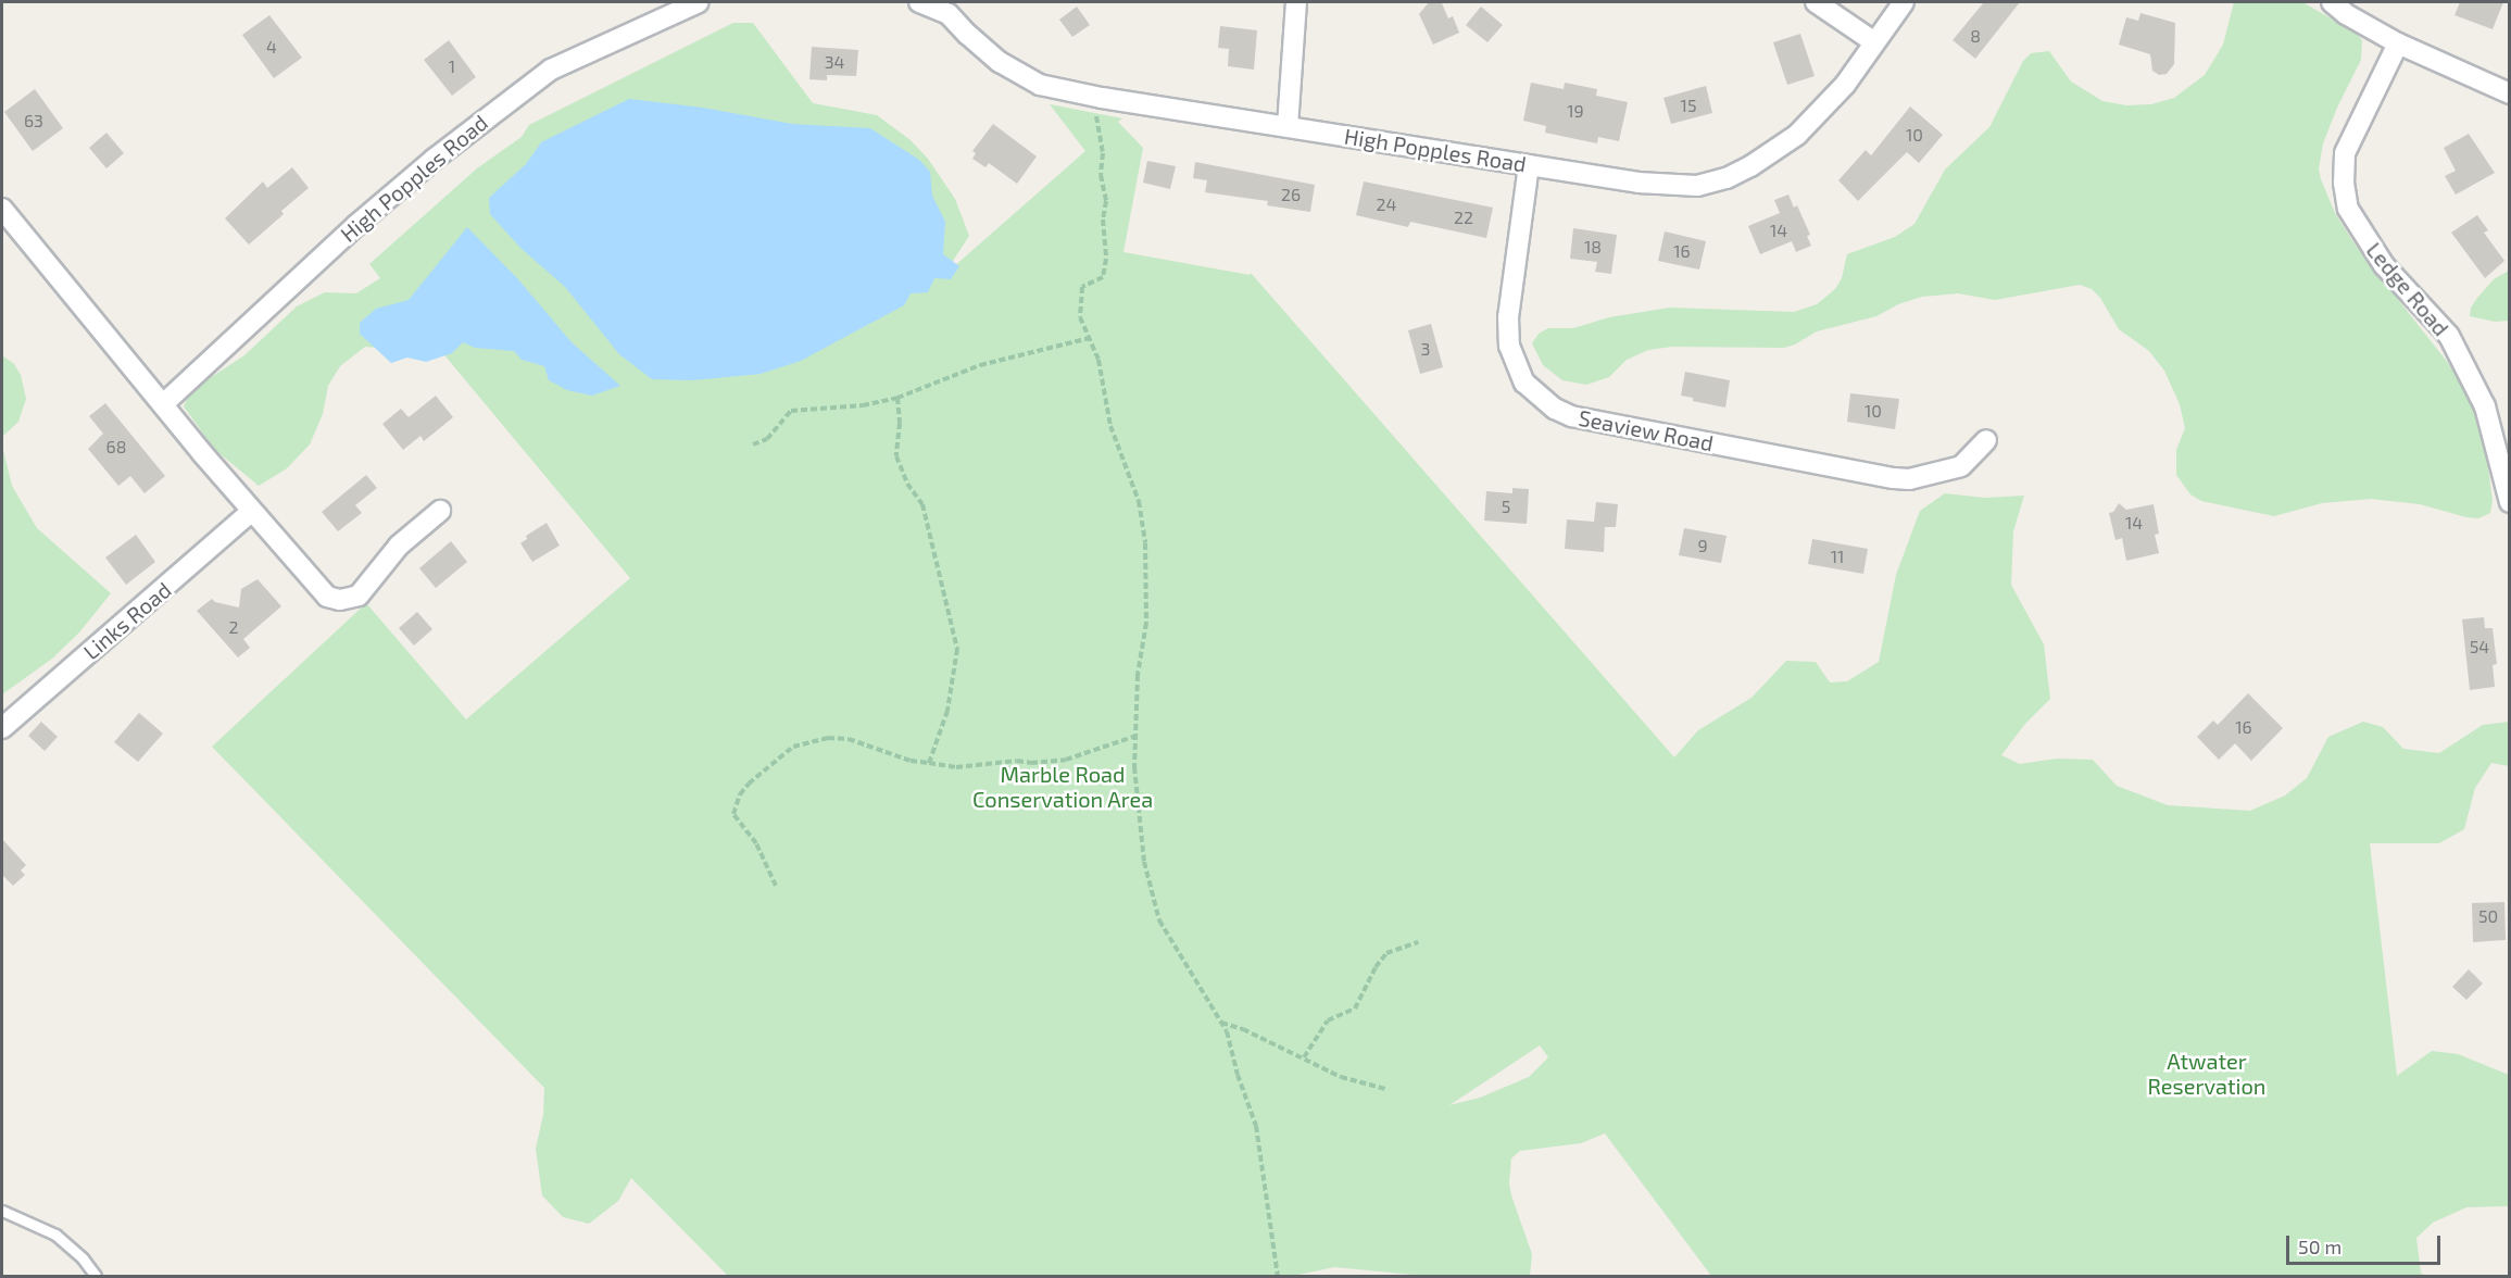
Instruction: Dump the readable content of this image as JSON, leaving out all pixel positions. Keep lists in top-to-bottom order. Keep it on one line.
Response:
{"streets":{"street":["High Popples Road","Ledge Road","Seaview Road","Links Road"]},"crossings":[["High Popples Road","Seaview Road"]],"parks":["Marble Road Conservation Area","Atwater Reservation"],"house_numbers":["8","4","34","1","15","19","63","10","26","24","22","14","18","16","3","10","68","5","14","9","11","2","54","16","50"],"scale_bar":"50 m"}
